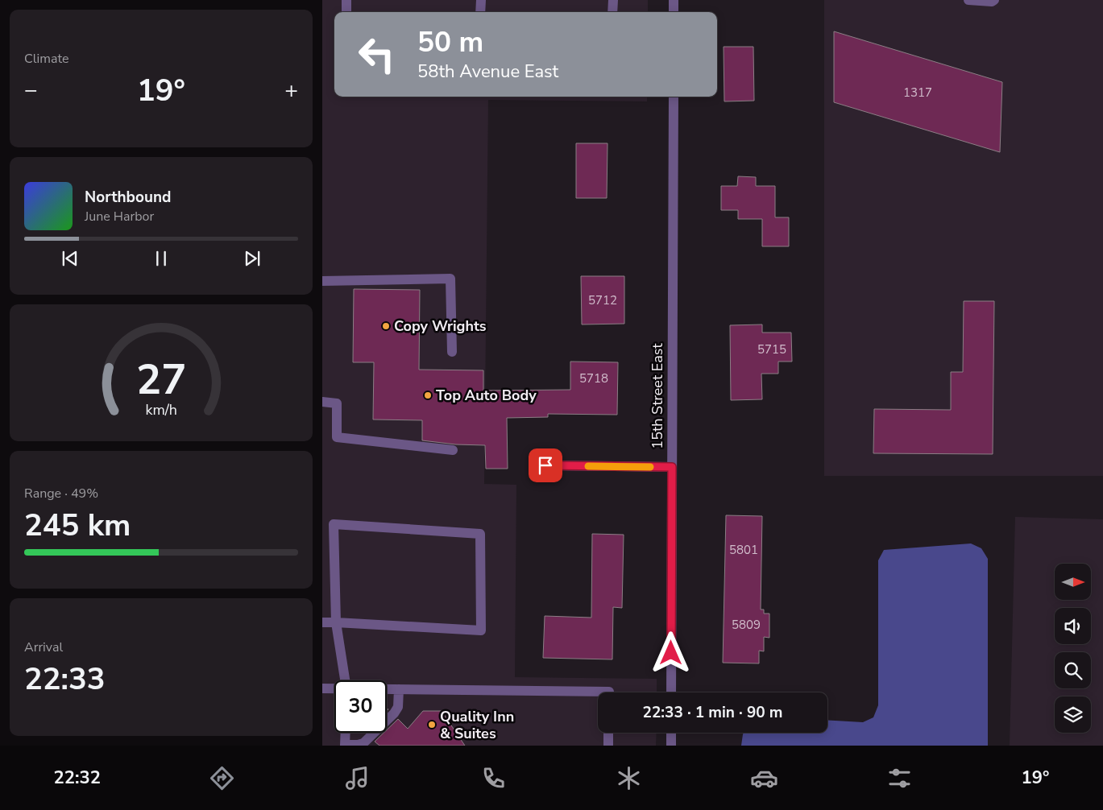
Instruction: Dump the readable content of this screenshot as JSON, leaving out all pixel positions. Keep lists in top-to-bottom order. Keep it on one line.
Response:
{"streets":{"street":["15th Street East"]},"places":["Copy Wrights","Top Auto Body","Quality Inn & Suites"],"house_numbers":["1317","5712","5715","5718","5801","5809"],"north":"right","page":{"tile":["Climate",["Range · 49%","245 km"],["Arrival","22:33"]],"turn":["50 m","58th Avenue East"],"heat":["−","19°","+"],"song":["Northbound","June Harbor"],"limit":"30","trip":"22:33 · 1 min · 90 m","tabs":["22:32","19°"],"gauge":["27","km/h"]}}
